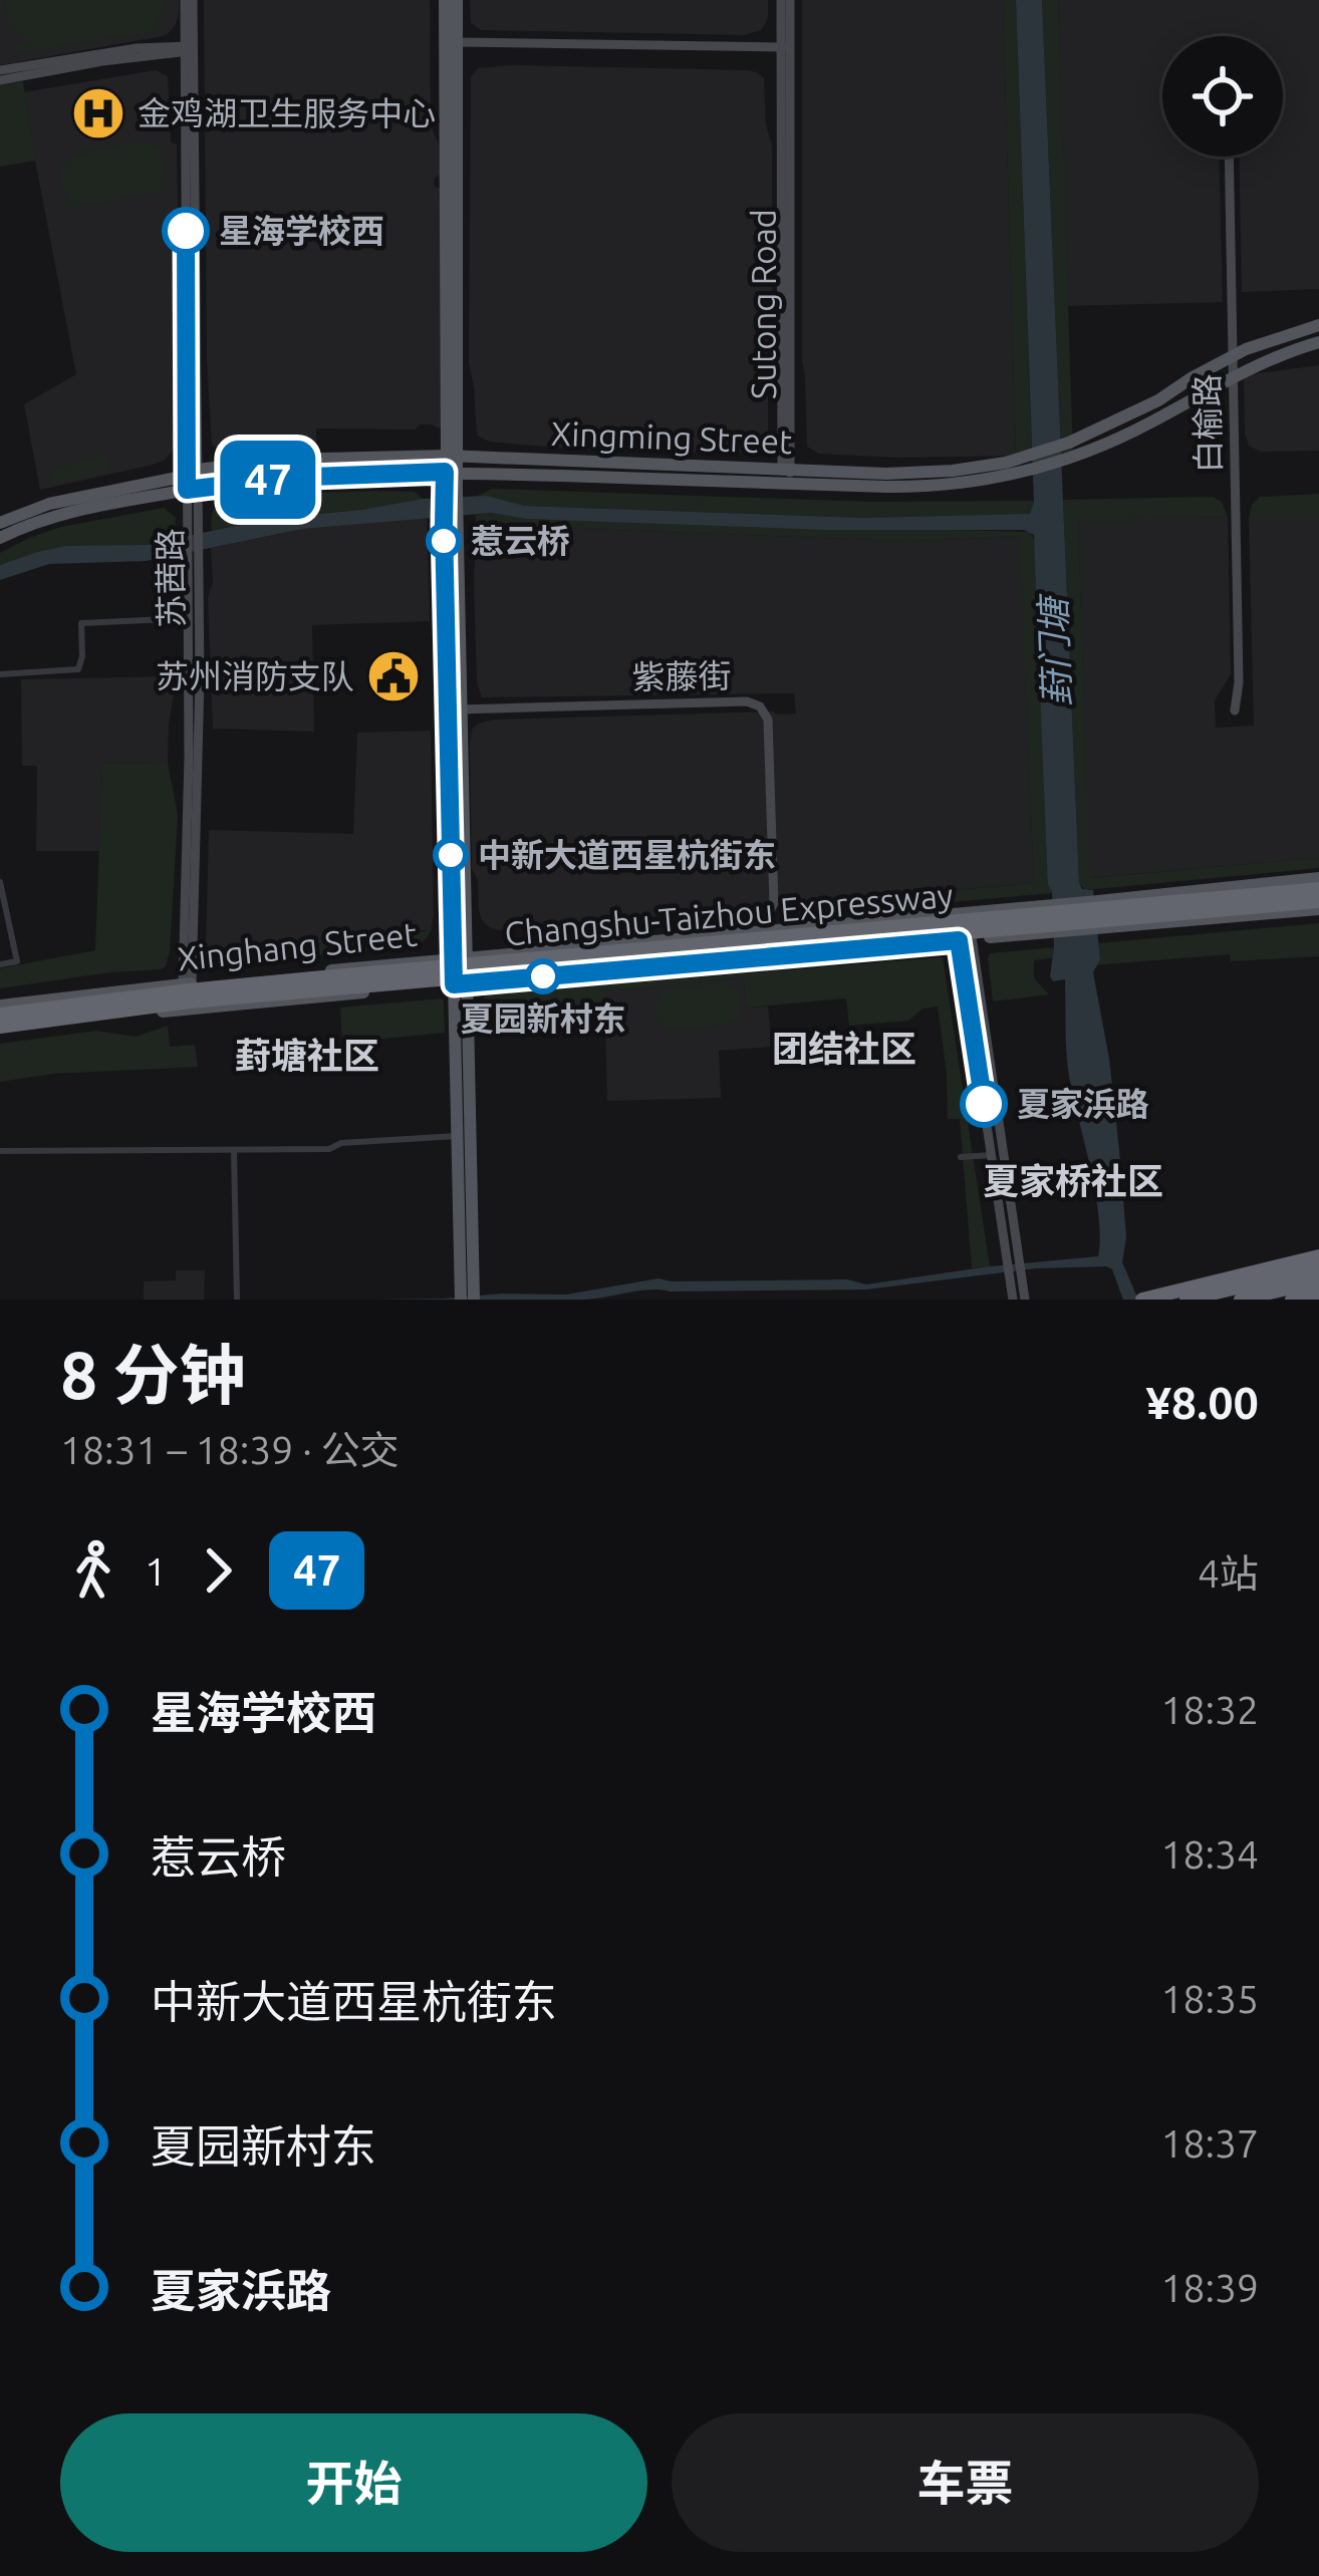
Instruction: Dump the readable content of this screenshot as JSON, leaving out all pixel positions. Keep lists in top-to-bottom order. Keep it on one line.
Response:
{"streets":{"highway":["Changshu-Taizhou Expressway"],"main road":["Sutong Road","白榆路","Xingming Street","苏茜路","紫藤街","Xinghang Street"]},"crossings":[["Sutong Road","Xingming Street"],["白榆路","Xingming Street"],["Xingming Street","苏茜路"],["苏茜路","Xinghang Street"],["紫藤街","Xinghang Street"],["Changshu-Taizhou Expressway","Xinghang Street"]],"districts":["团结社区","葑塘社区","夏家桥社区"],"water":["葑门塘"],"places":{"hospital":["金鸡湖卫生服务中心"],"other":["星海学校西","惹云桥","中新大道西星杭街东","夏园新村东","夏家浜路"],"public building":["苏州消防支队"]},"lines":["bus line 47"],"page":{"on_map":"47","heading":["8 分钟","18:31 – 18:39 · 公交","¥8.00"],"legs":["1","47","4站"],"list":[{"name":"星海学校西","value":"18:32"},{"name":"惹云桥","value":"18:34"},{"name":"中新大道西星杭街东","value":"18:35"},{"name":"夏园新村东","value":"18:37"},{"name":"夏家浜路","value":"18:39"}],"buttons":["开始","车票"]}}
